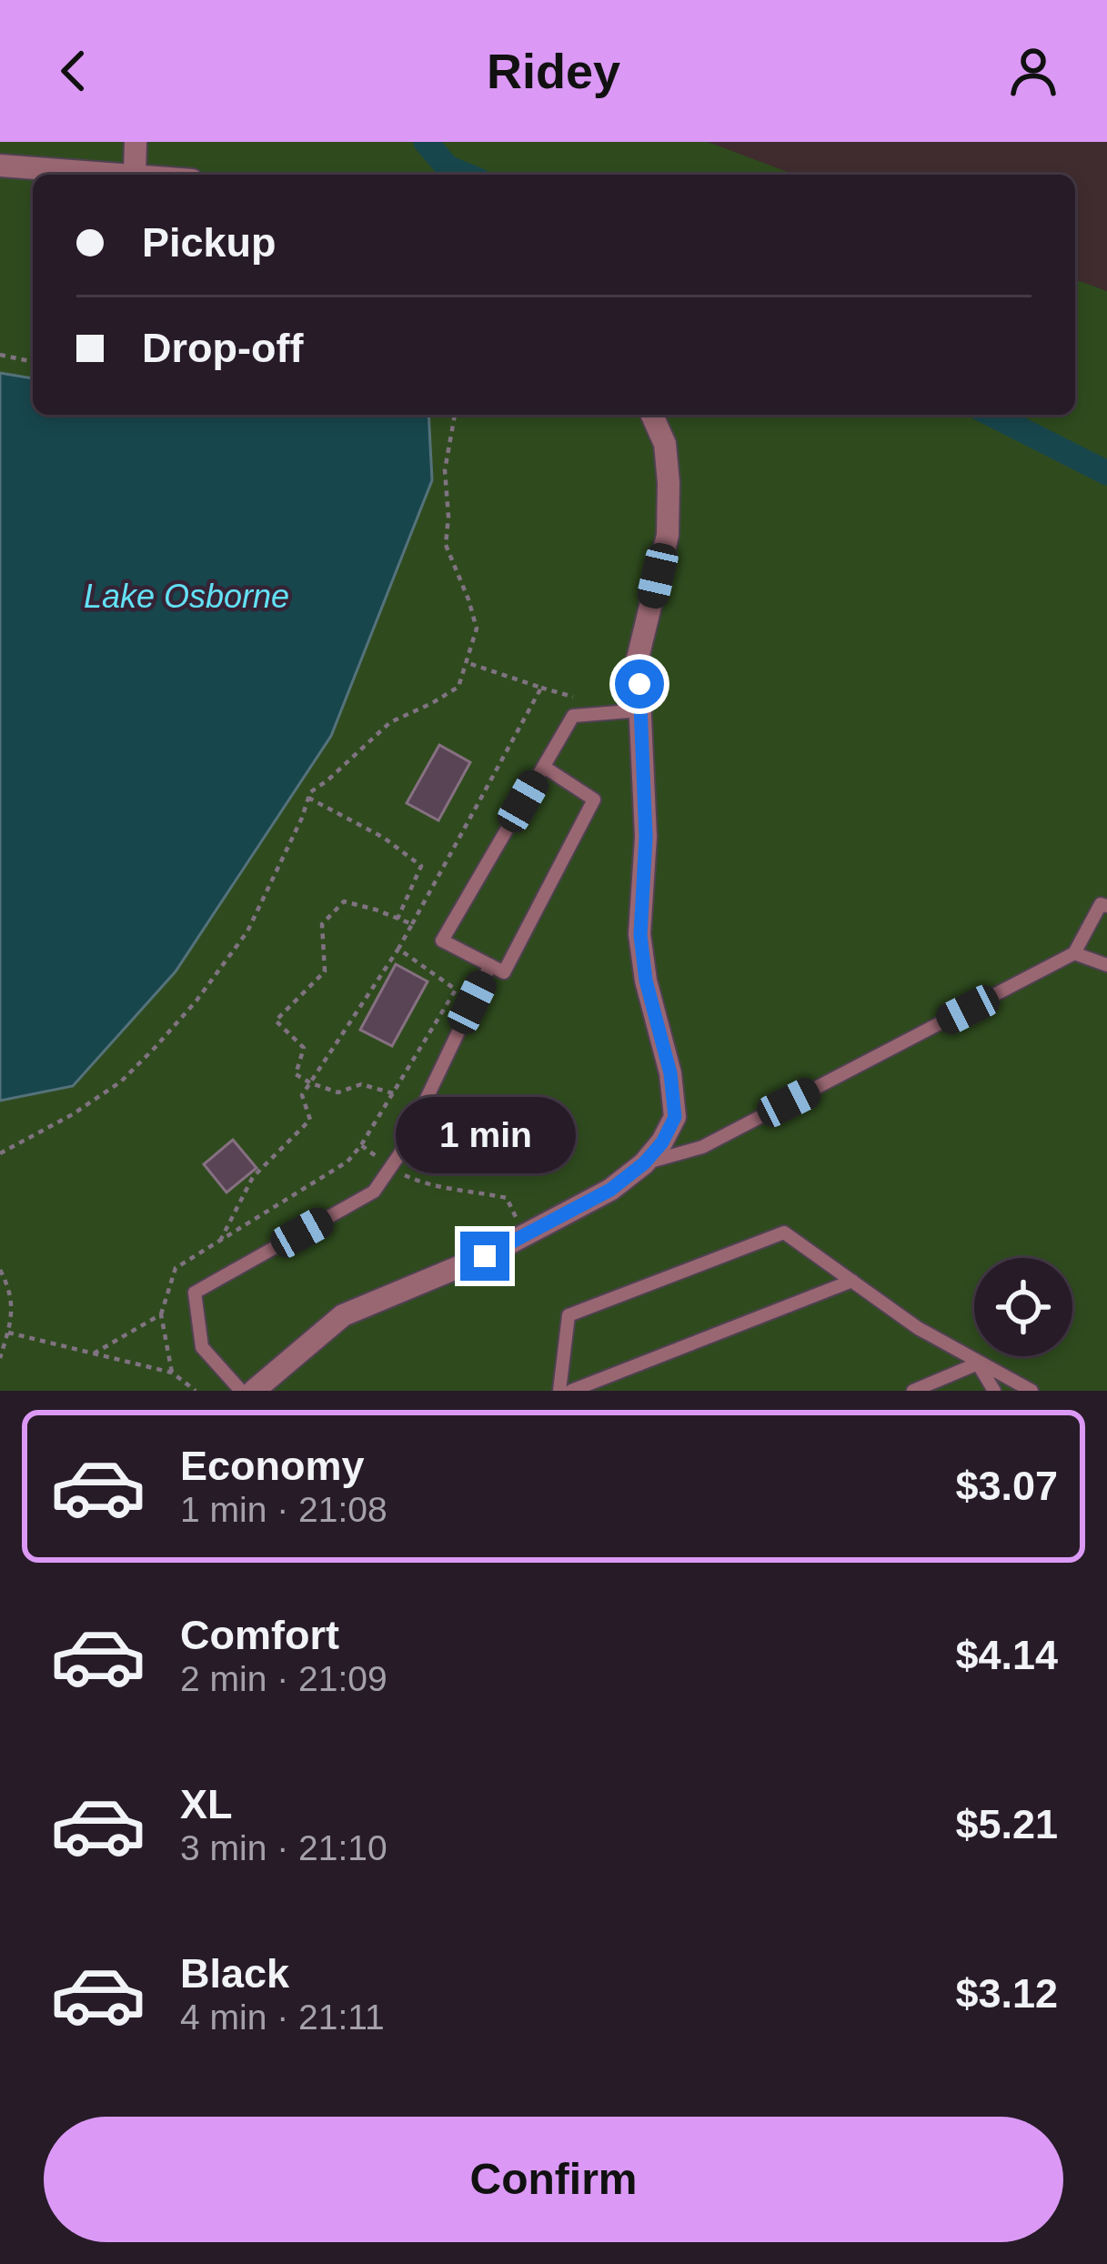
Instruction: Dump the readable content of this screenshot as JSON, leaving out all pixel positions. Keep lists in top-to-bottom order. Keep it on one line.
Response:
{"water":["Lake Osborne"],"page":{"header":"Ridey","banner":["Pickup","Drop-off"],"bubble":"1 min","list":[{"name":"Economy","note":"1 min · 21:08","value":"$3.07"},{"name":"Comfort","note":"2 min · 21:09","value":"$4.14"},{"name":"XL","note":"3 min · 21:10","value":"$5.21"},{"name":"Black","note":"4 min · 21:11","value":"$3.12"}],"buttons":"Confirm"}}
